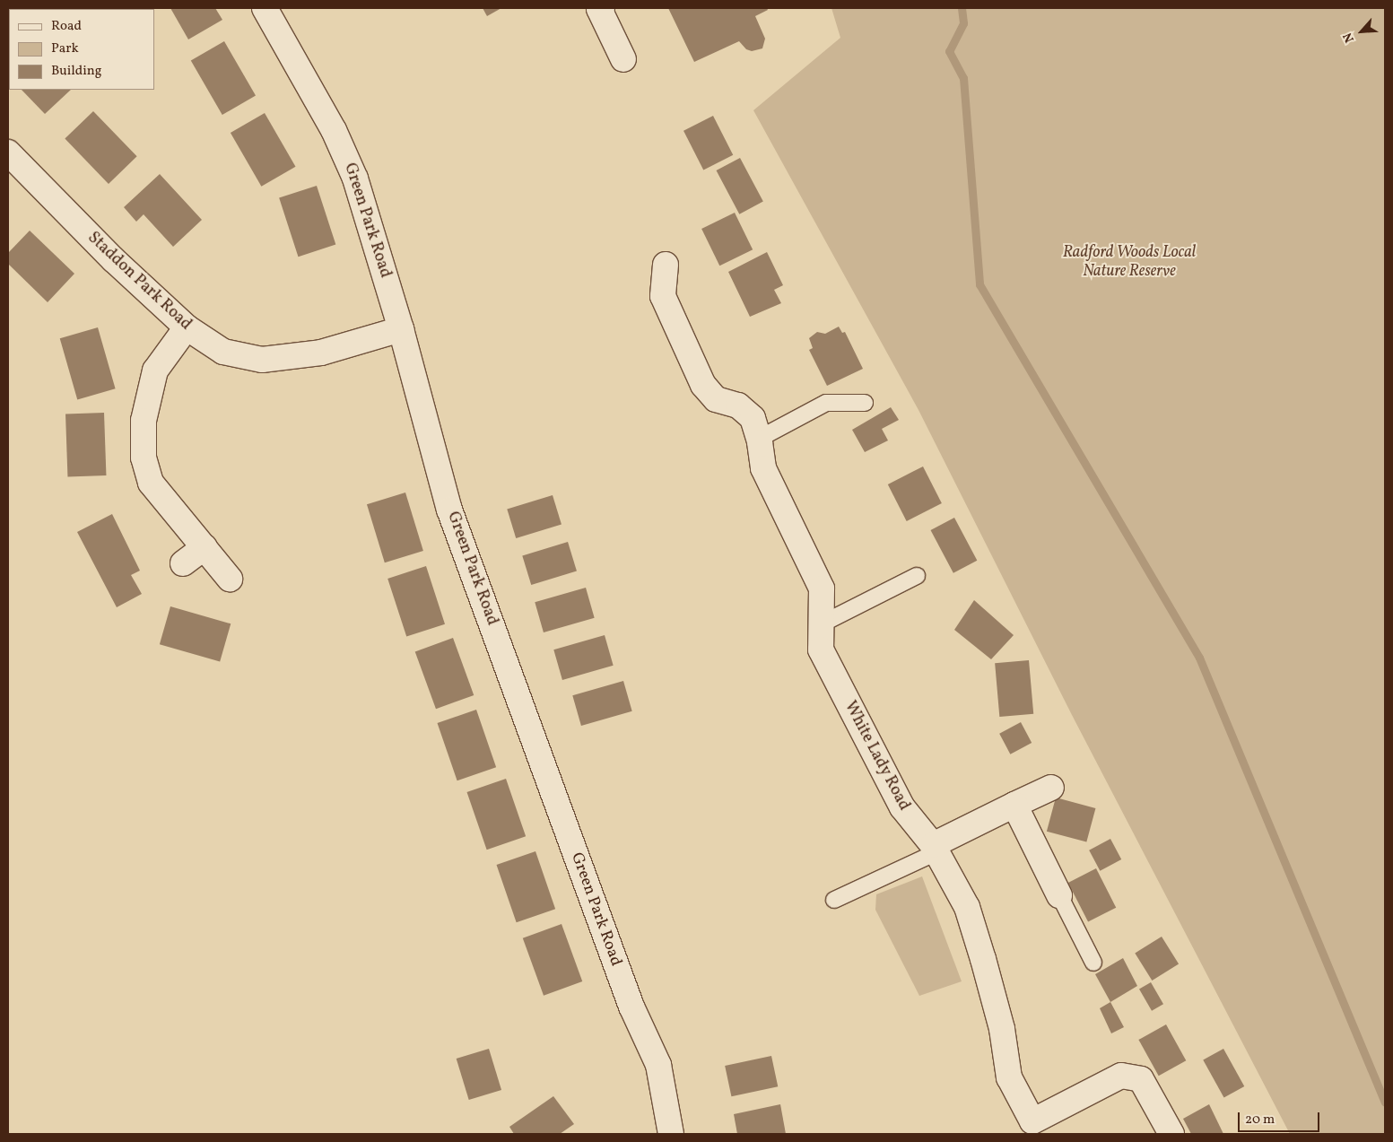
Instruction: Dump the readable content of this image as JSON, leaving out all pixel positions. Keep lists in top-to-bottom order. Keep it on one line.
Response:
{"streets":{"street":["Green Park Road","Staddon Park Road","White Lady Road"]},"crossings":[["Green Park Road","Staddon Park Road"]],"parks":["Radford Woods Local Nature Reserve"],"legend":["Road","Park","Building"],"scale_bar":"20 m","north":"bottom left"}
